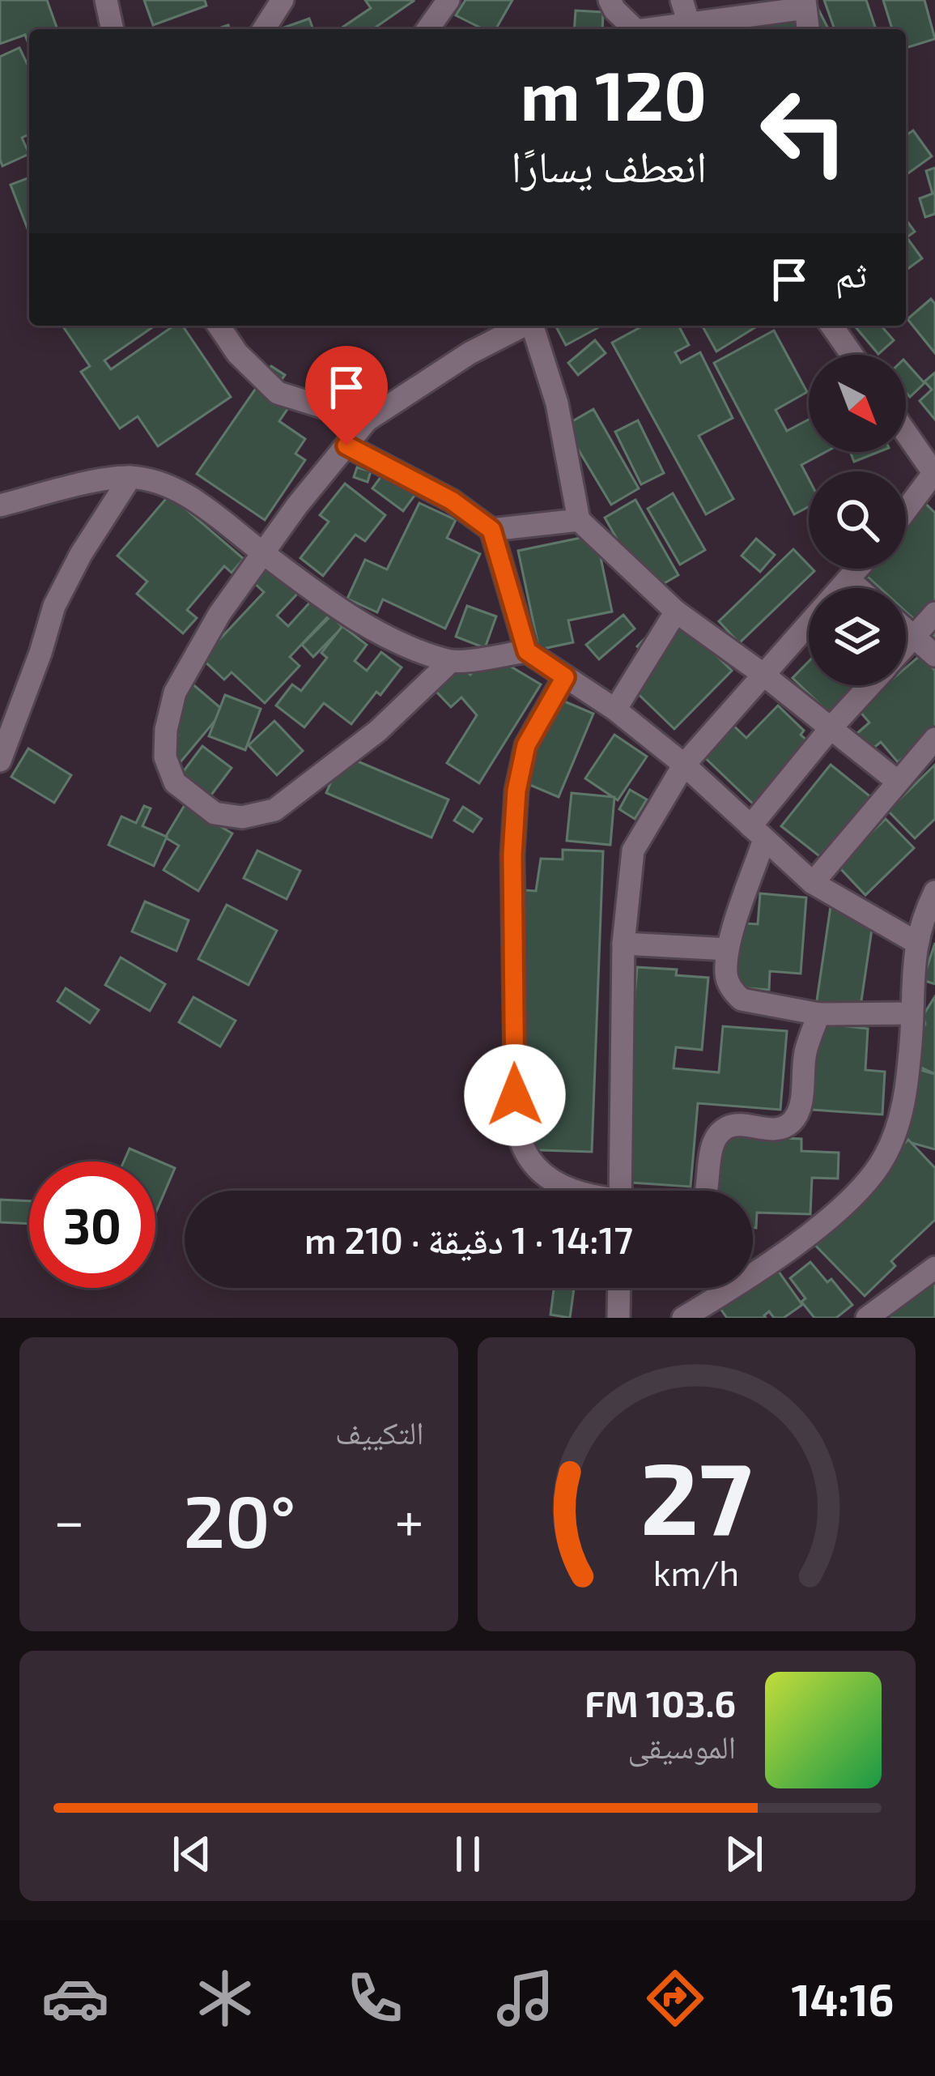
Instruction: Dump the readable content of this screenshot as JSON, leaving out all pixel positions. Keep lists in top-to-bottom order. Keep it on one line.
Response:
{"north":"bottom right","page":{"turn":["120 m","انعطف يسارًا"],"then":"ثم","limit":"30","trip":"14:17 · 1 دقيقة · 210 m","tile":"التكييف","heat":["−","20°","+"],"song":["103.6 FM","الموسيقى"],"tabs":"14:16","gauge":["27","km/h"]}}
